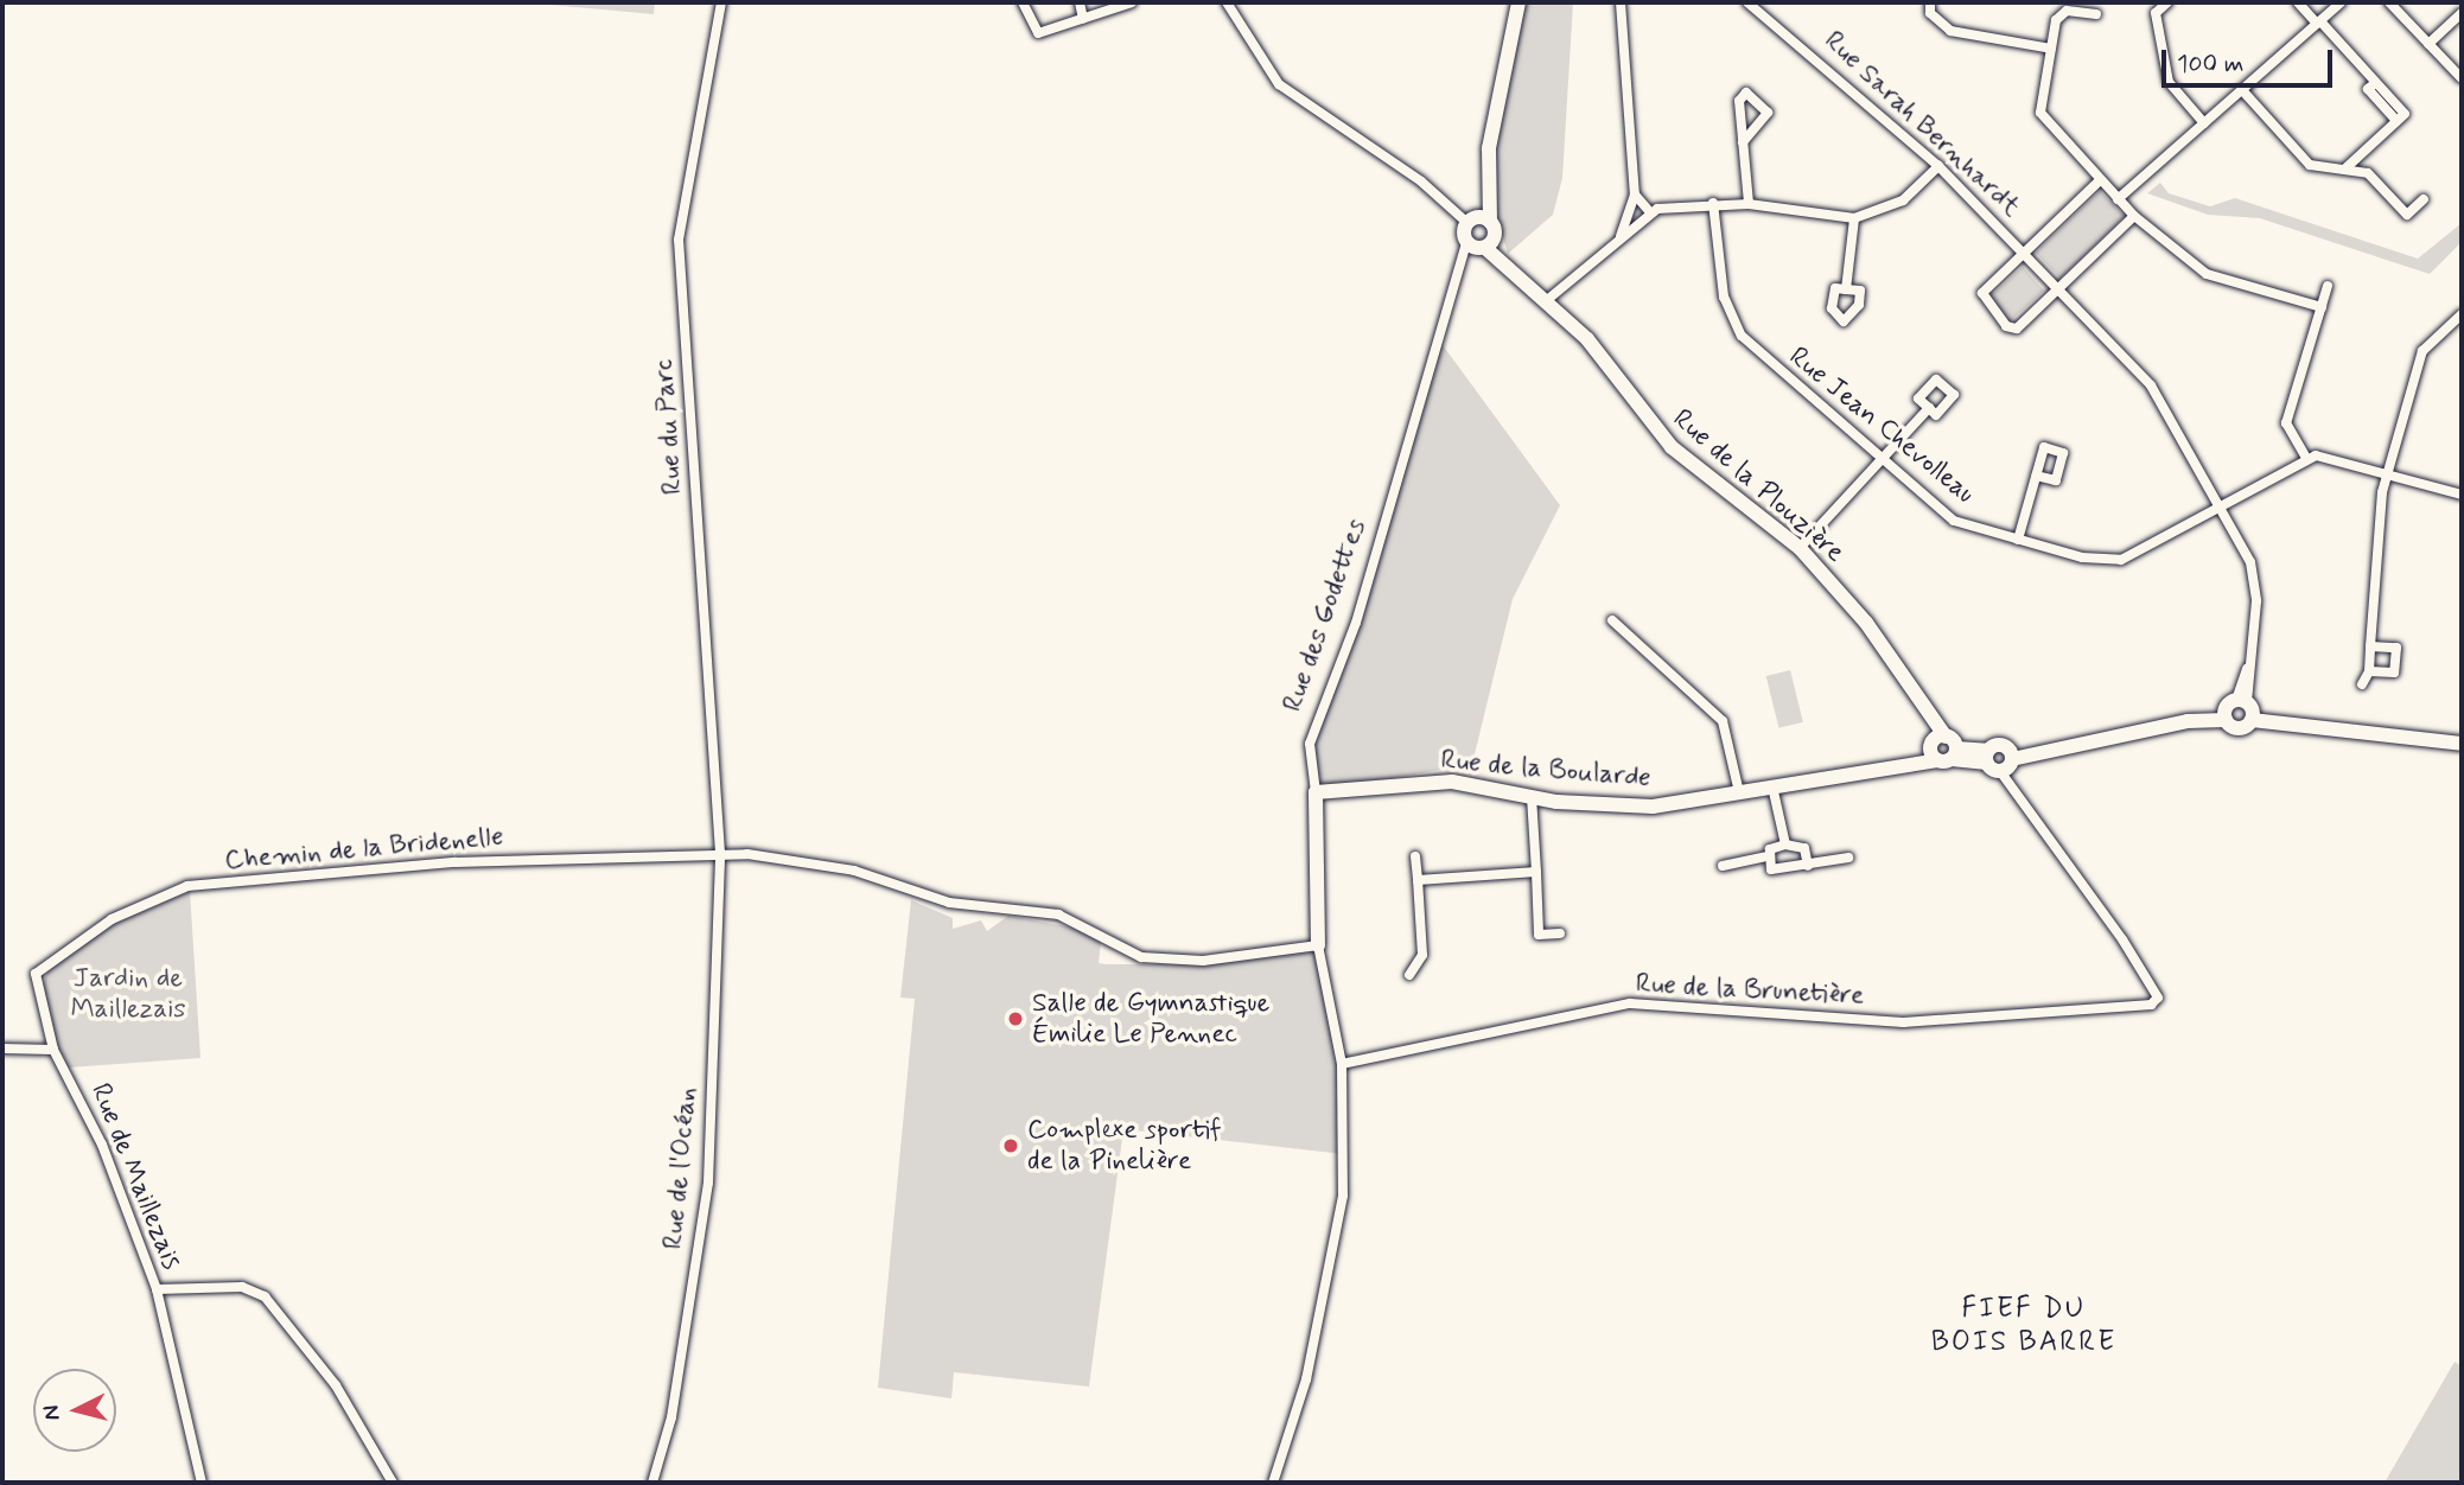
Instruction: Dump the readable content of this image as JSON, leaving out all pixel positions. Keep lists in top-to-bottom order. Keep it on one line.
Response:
{"streets":{"street":["Rue Sarah Bernhardt","Rue Jean Chevolleau","Rue du Parc","Rue de la Plouzière","Rue des Godettes","Rue de la Boularde","Chemin de la Bridenelle","Rue de la Brunetière","Rue de l'Océan","Rue de Maillezais"]},"crossings":[["Rue Sarah Bernhardt","Rue Jean Chevolleau"],["Rue du Parc","Chemin de la Bridenelle"],["Rue du Parc","Rue de l'Océan"],["Rue de la Plouzière","Rue de la Boularde"],["Rue des Godettes","Rue de la Boularde"],["Rue des Godettes","Chemin de la Bridenelle"],["Rue des Godettes","Rue de la Brunetière"],["Chemin de la Bridenelle","Rue de l'Océan"],["Chemin de la Bridenelle","Rue de Maillezais"]],"districts":["FIEF DU BOIS BARRE"],"parks":["Jardin de Maillezais"],"places":["Salle de Gymnastique Émilie Le Pennec","Complexe sportif de la Pinelière"],"scale_bar":"100 m","north":"left"}
